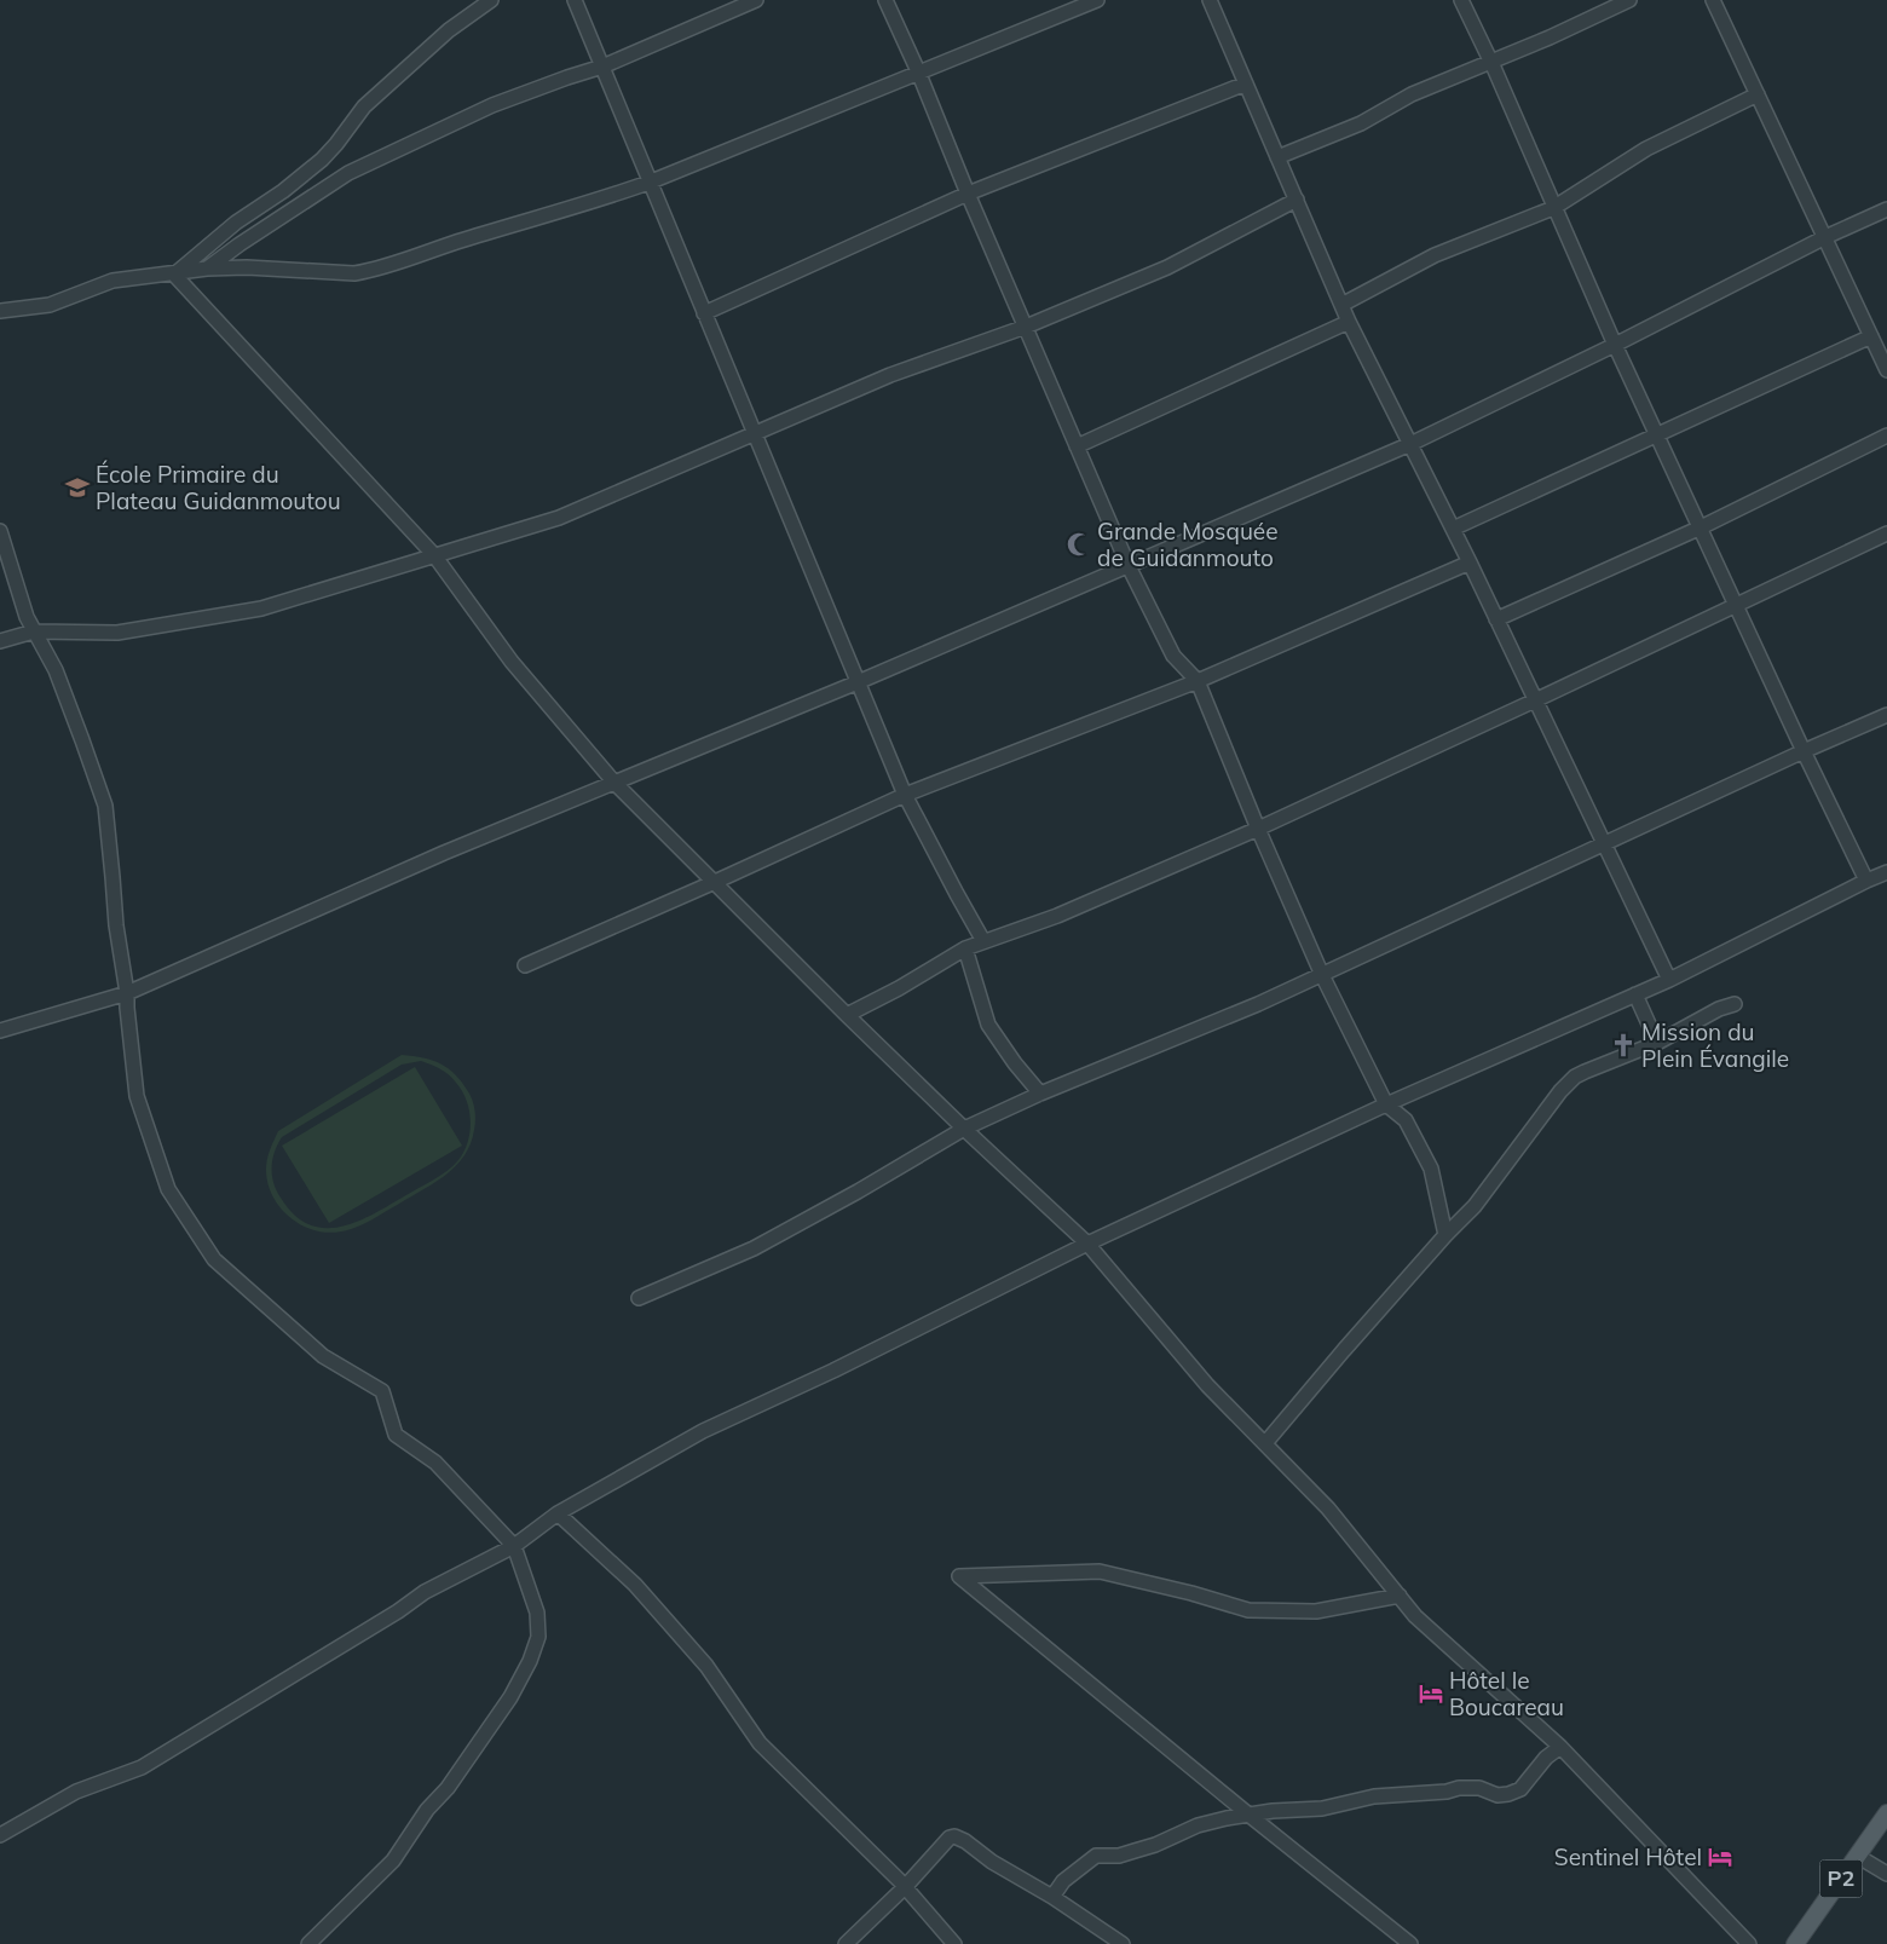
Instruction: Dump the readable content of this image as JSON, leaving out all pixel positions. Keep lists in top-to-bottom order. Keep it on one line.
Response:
{"streets":{"main road":["P2"]},"places":{"school or university":["École Primaire du Plateau Guidanmoutou"],"mosque":["Grande Mosquée de Guidanmouto"],"church":["Mission du Plein Évangile"],"hotel":["Hôtel le Boucareau","Sentinel Hôtel"]}}
